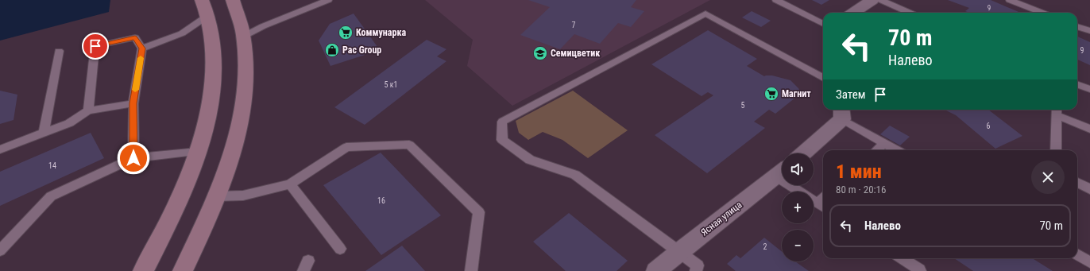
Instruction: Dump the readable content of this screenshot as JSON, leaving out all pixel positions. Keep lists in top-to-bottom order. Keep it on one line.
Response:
{"streets":{"street":["Ясная улица"]},"places":{"supermarket":["Коммунарка","Магнит"],"shop":["Pac Group"],"school or university":["Семицветик"]},"house_numbers":["9","7","9","5 к1","5","6","14","16","2"],"page":{"turn":["70 m","Налево"],"then":"Затем","heading":["1 мин","80 m · 20:16"],"map_buttons":["+","−"],"list":[{"name":"Налево","value":"70 m"}]}}
